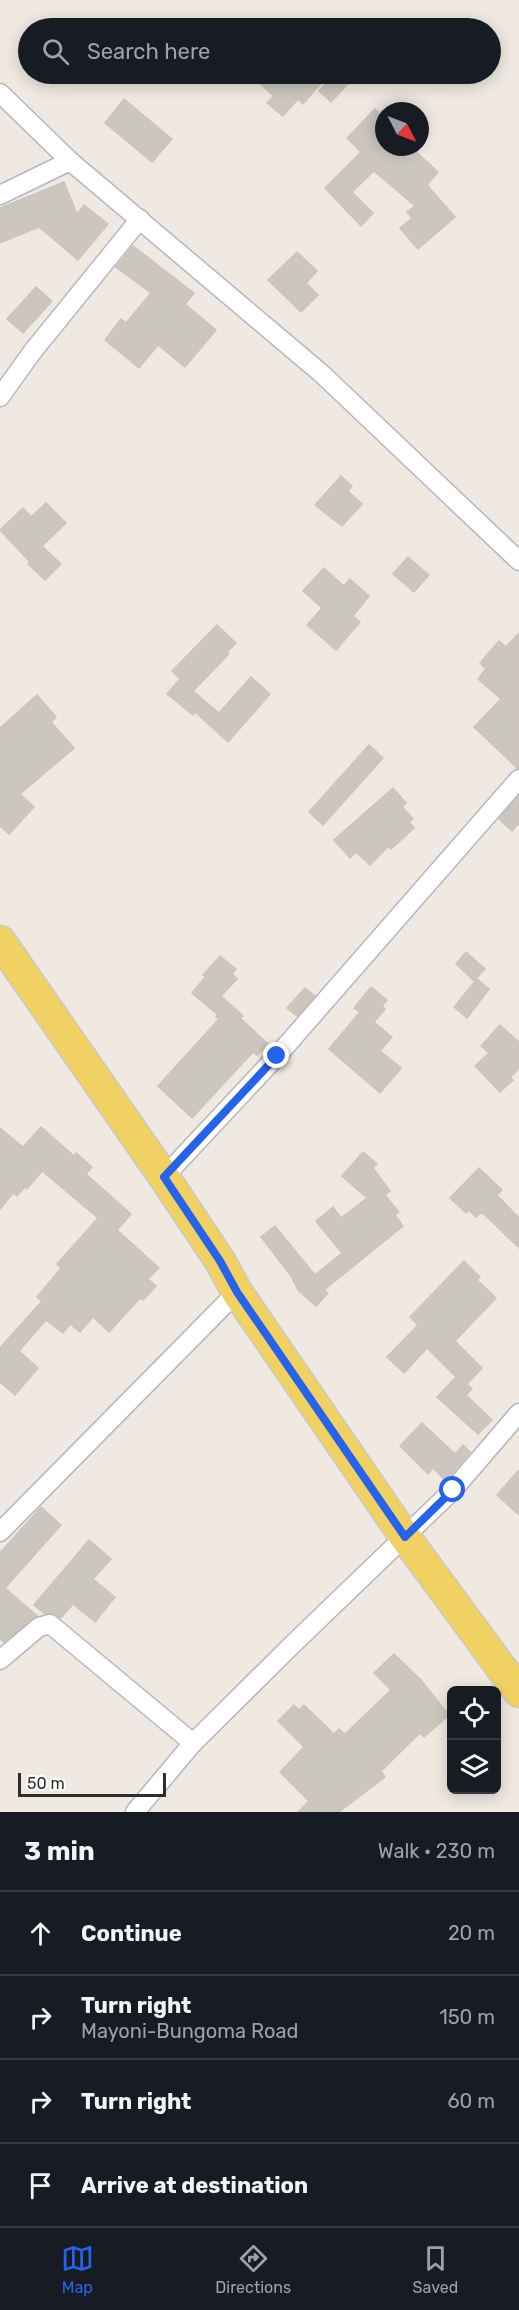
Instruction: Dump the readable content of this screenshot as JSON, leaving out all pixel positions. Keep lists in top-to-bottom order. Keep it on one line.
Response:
{"scale_bar":"50 m","north":"bottom right","page":{"search":"Search here","scale":"50 m","heading":["3 min","Walk · 230 m"],"list":[["Continue","20 m"],["Turn right","Mayoni-Bungoma Road","150 m"],["Turn right","60 m"],"Arrive at destination"],"nav":["Map","Directions","Saved"]}}
